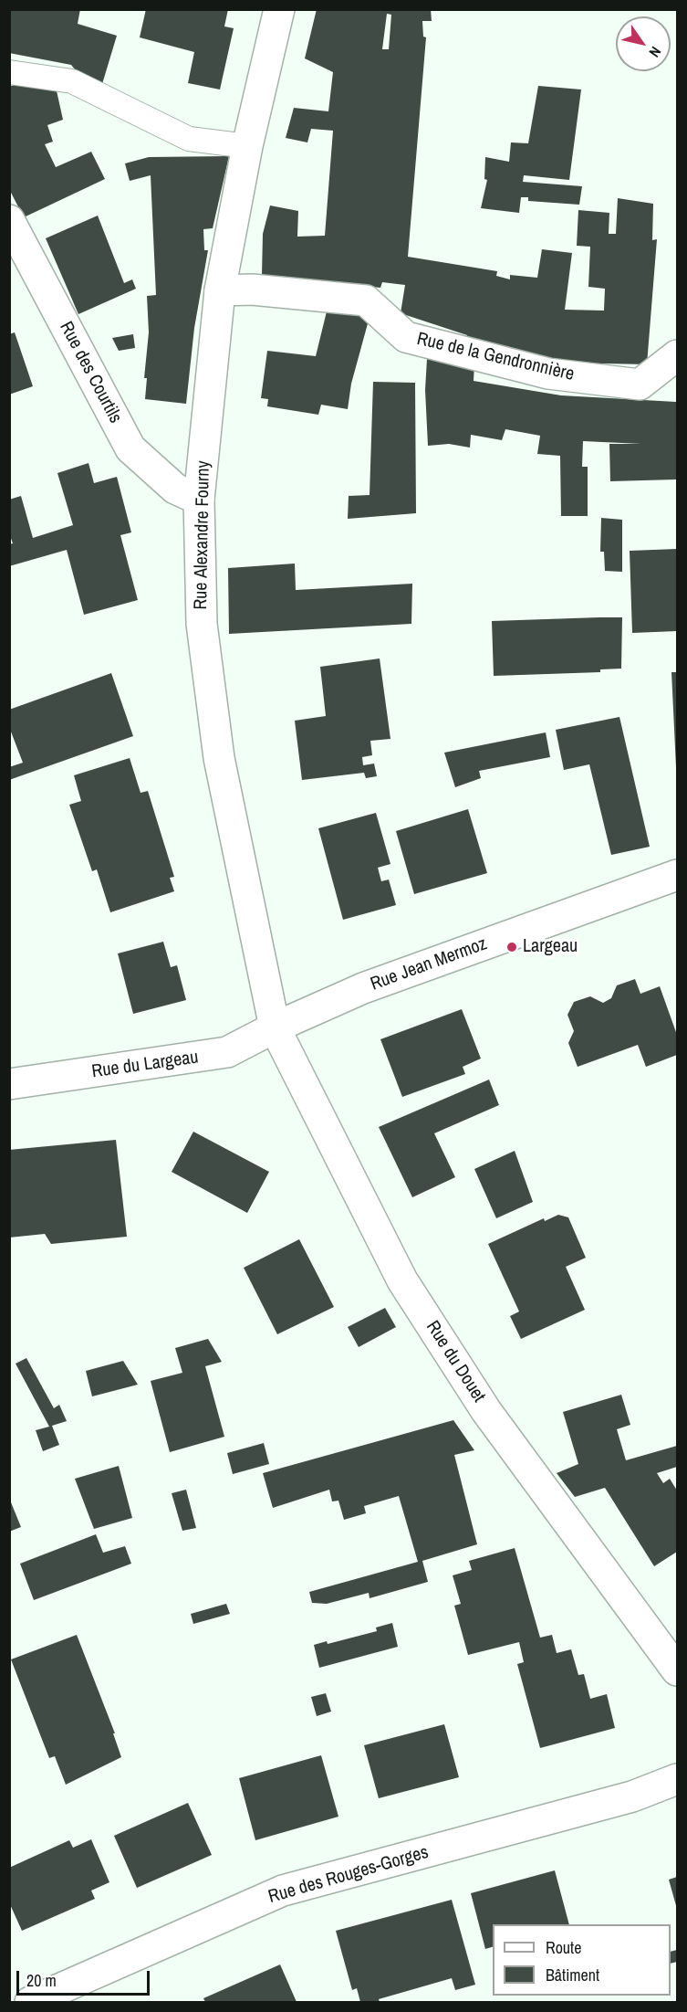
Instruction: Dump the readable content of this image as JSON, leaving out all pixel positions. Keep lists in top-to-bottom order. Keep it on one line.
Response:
{"streets":{"street":["Rue de la Gendronnière","Rue des Courtils","Rue Alexandre Fourny","Rue Jean Mermoz","Rue du Largeau","Rue du Douet","Rue des Rouges-Gorges"]},"crossings":[["Rue de la Gendronnière","Rue Alexandre Fourny"],["Rue des Courtils","Rue Alexandre Fourny"],["Rue Alexandre Fourny","Rue Jean Mermoz"],["Rue Alexandre Fourny","Rue du Largeau"],["Rue Alexandre Fourny","Rue du Douet"],["Rue Jean Mermoz","Rue du Largeau"],["Rue Jean Mermoz","Rue du Douet"],["Rue du Largeau","Rue du Douet"]],"places":["Largeau"],"legend":["Route","Bâtiment"],"scale_bar":"20 m","north":"bottom right"}
